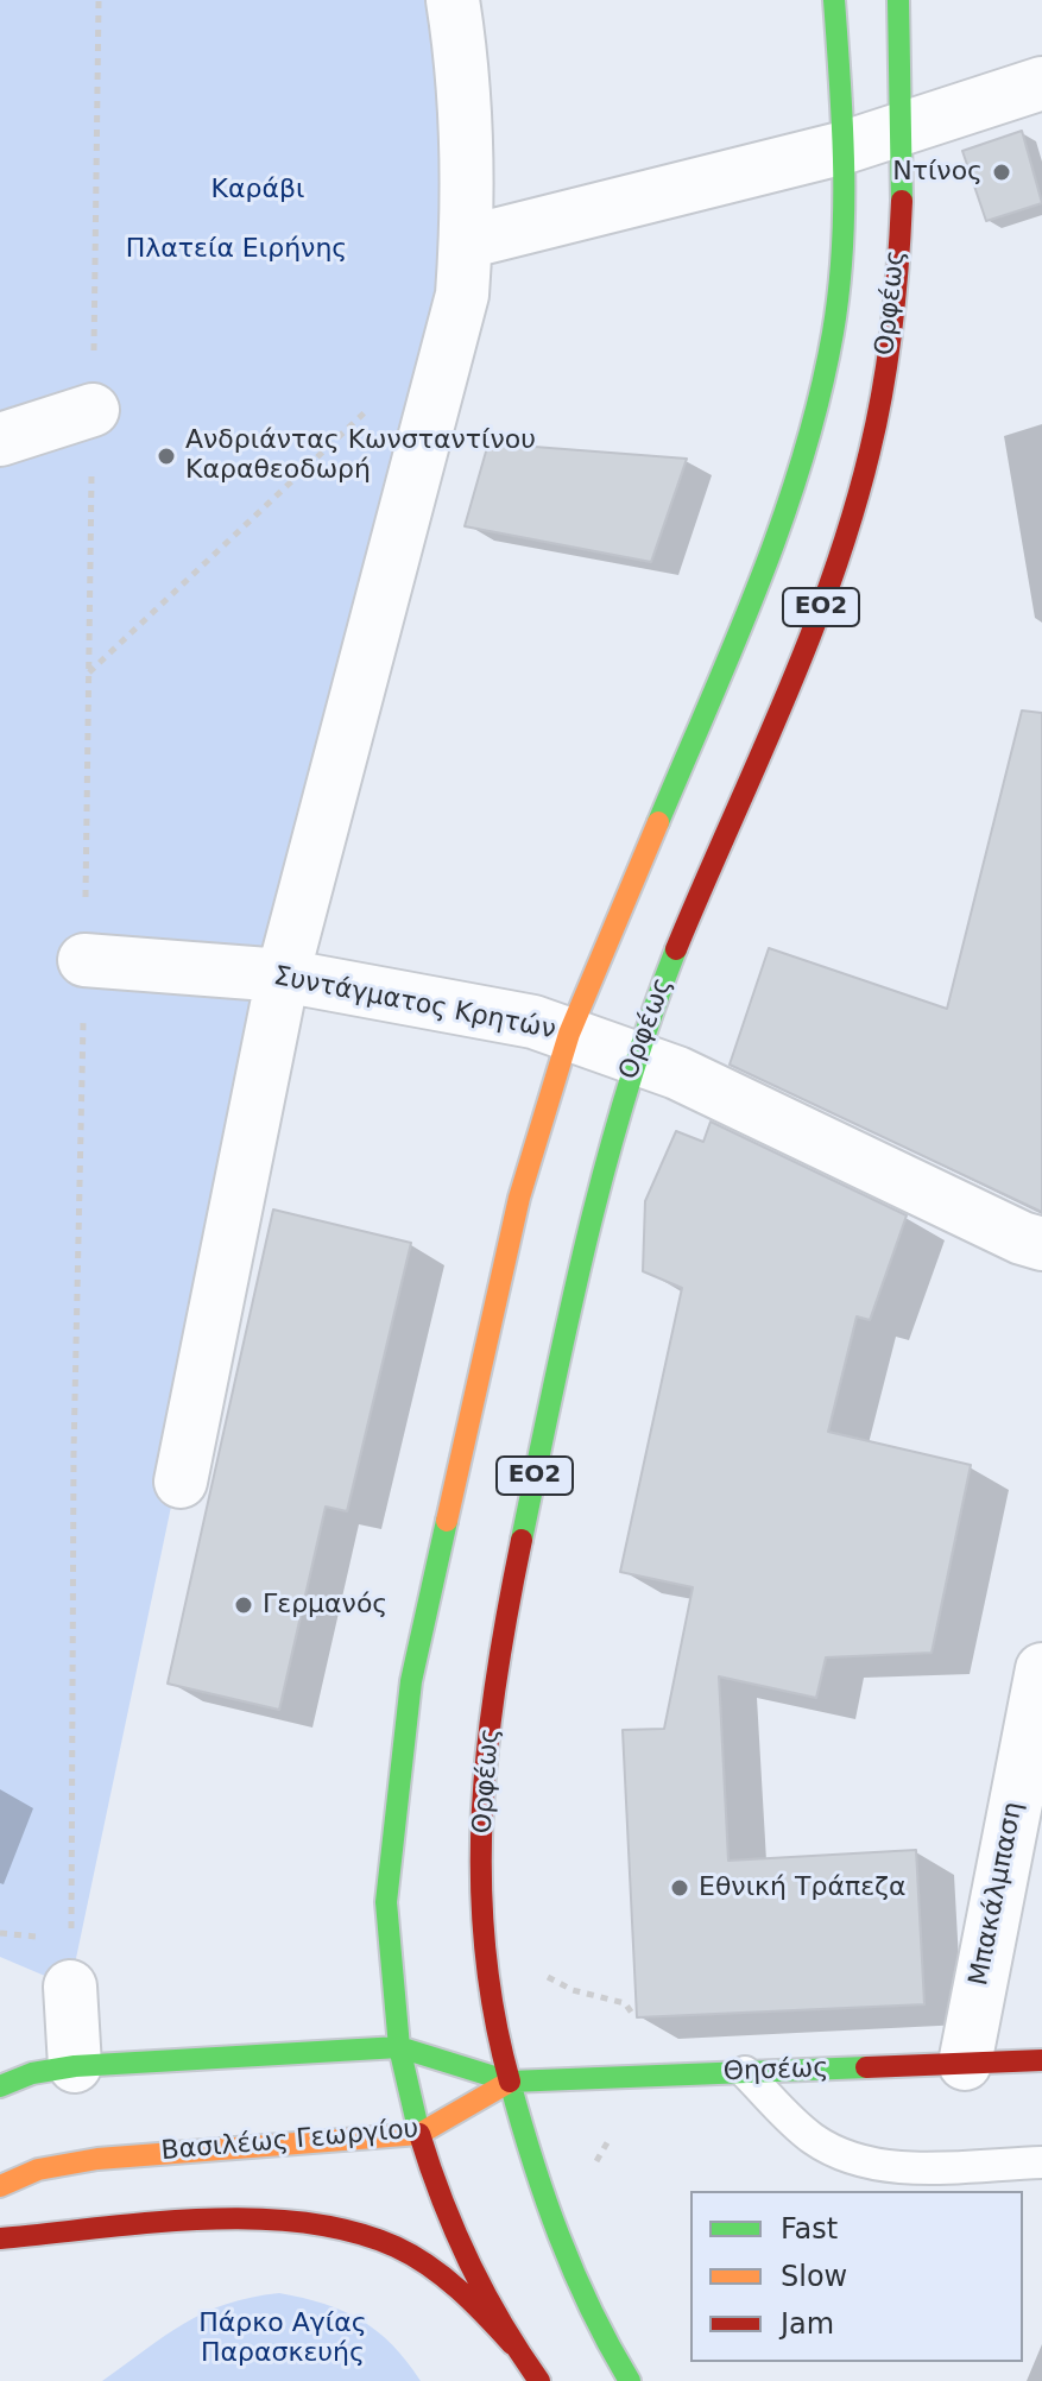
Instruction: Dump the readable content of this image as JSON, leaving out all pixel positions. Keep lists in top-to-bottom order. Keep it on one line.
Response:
{"streets":{"main road":["Ορφέως","ΕΟ2","Θησέως","Βασιλέως Γεωργίου"],"street":["Συντάγματος Κρητών","Μπακάλμπαση"]},"crossings":[["Ορφέως","Συντάγματος Κρητών"],["Ορφέως","Θησέως"],["Ορφέως","Βασιλέως Γεωργίου"],["ΕΟ2","Συντάγματος Κρητών"],["ΕΟ2","Βασιλέως Γεωργίου"],["Μπακάλμπαση","Θησέως"],["Θησέως","Βασιλέως Γεωργίου"]],"parks":["Καράβι","Πλατεία Ειρήνης","Πάρκο Αγίας Παρασκευής"],"places":["Ντίνος","Ανδριάντας Κωνσταντίνου Καραθεοδωρή","Γερμανός","Εθνική Τράπεζα"],"legend":["Fast","Slow","Jam"]}
